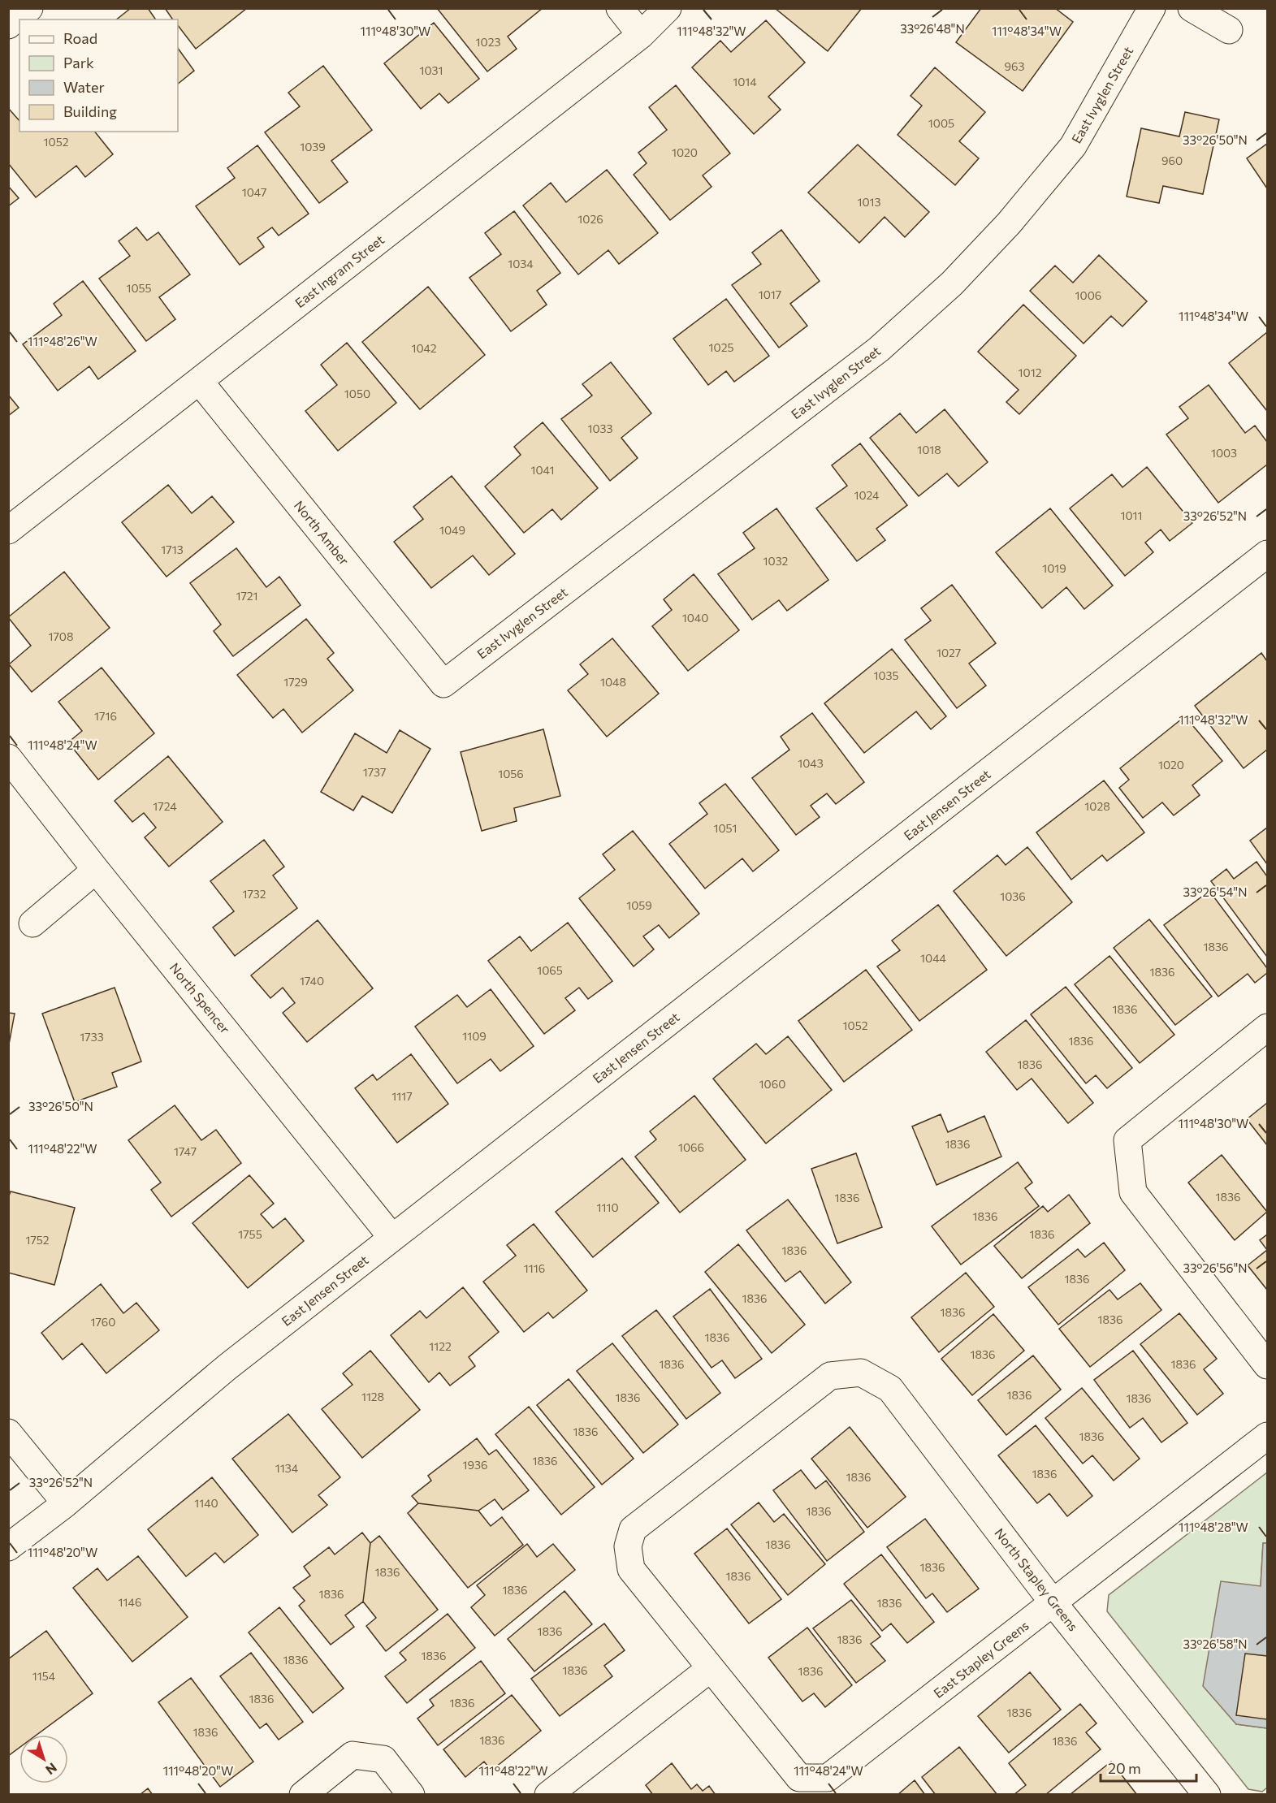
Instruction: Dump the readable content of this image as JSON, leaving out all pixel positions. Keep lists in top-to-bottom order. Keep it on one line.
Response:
{"streets":{"street":["East Ivyglen Street","East Ingram Street","North Amber","East Jensen Street","North Spencer","North Stapley Greens","East Stapley Greens"]},"crossings":[["East Ivyglen Street","North Amber"],["East Ingram Street","North Amber"],["East Jensen Street","North Spencer"],["North Stapley Greens","East Stapley Greens"]],"house_numbers":["1023","963","1031","1014","1005","1052","1039","1020","960","1047","1013","1026","1034","1055","1017","1006","1025","1042","1012","1050","1033","1018","1003","1041","1024","1011","1049","1713","1032","1019","1721","1040","1708","1027","1035","1729","1048","1716","1043","1020","1737","1056","1724","1028","1051","1732","1036","1059","1836","1044","1065","1836","1740","1836","1052","1109","1733","1836","1836","1060","1117","1836","1066","1747","1836","1836","1110","1836","1755","1836","1752","1836","1116","1836","1836","1836","1836","1760","1836","1122","1836","1836","1836","1836","1128","1836","1836","1836","1836","1836","1936","1134","1836","1836","1140","1836","1836","1836","1836","1836","1836","1836","1146","1836","1836","1836","1836","1836","1836","1836","1154","1836","1836","1836","1836","1836","1836"],"legend":["Road","Park","Water","Building"],"scale_bar":"20 m","north":"bottom right","coordinates":["33°26'48\"N","111°48'30\"W","111°48'32\"W","111°48'34\"W","33°26'50\"N","111°48'26\"W","33°26'52\"N","111°48'24\"W","33°26'54\"N","111°48'22\"W","33°26'56\"N","111°48'28\"W","111°48'20\"W","33°26'58\"N"]}
